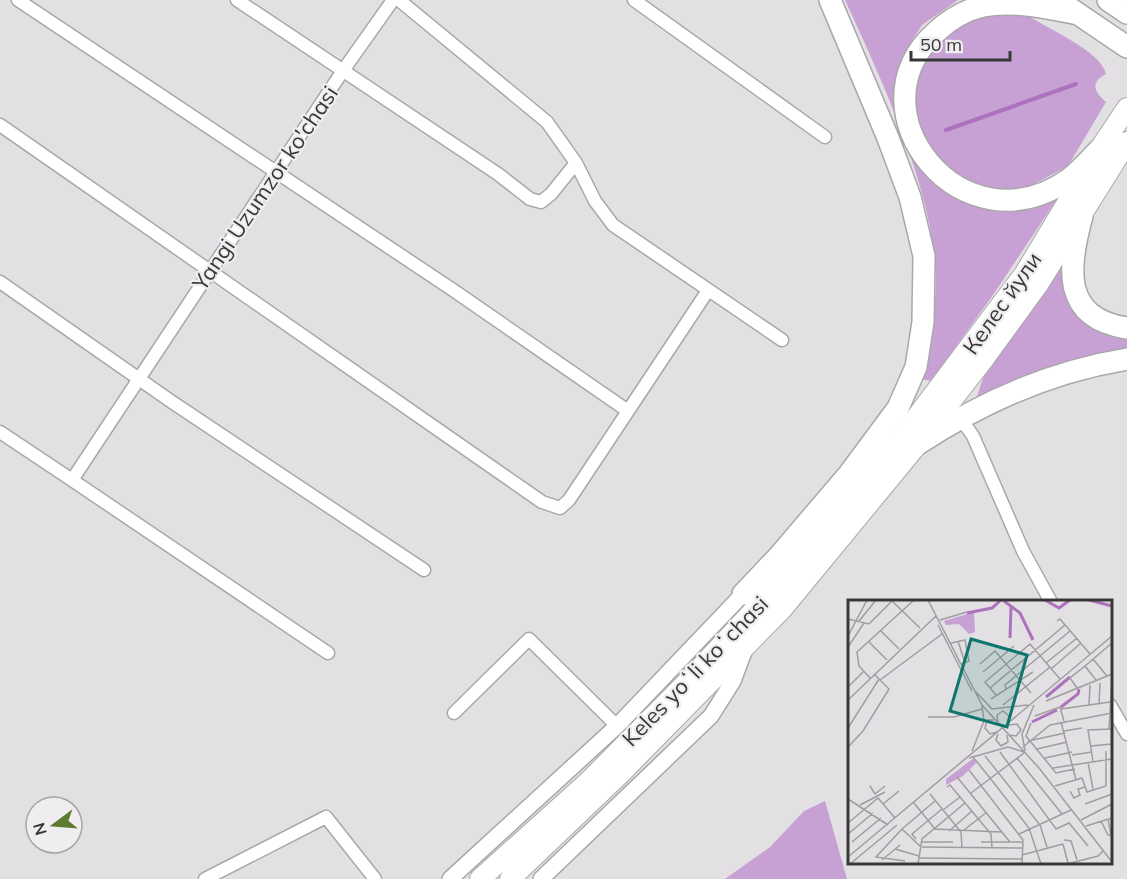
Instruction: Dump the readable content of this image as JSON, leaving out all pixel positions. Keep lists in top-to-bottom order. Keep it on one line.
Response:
{"streets":{"main road":["Келес йули","Keles yoʻli koʻchasi"],"street":["Yangi Uzumzor ko'chasi"]},"crossings":[["Келес йули","Keles yoʻli koʻchasi"]],"scale_bar":"50 m","north":"left"}
